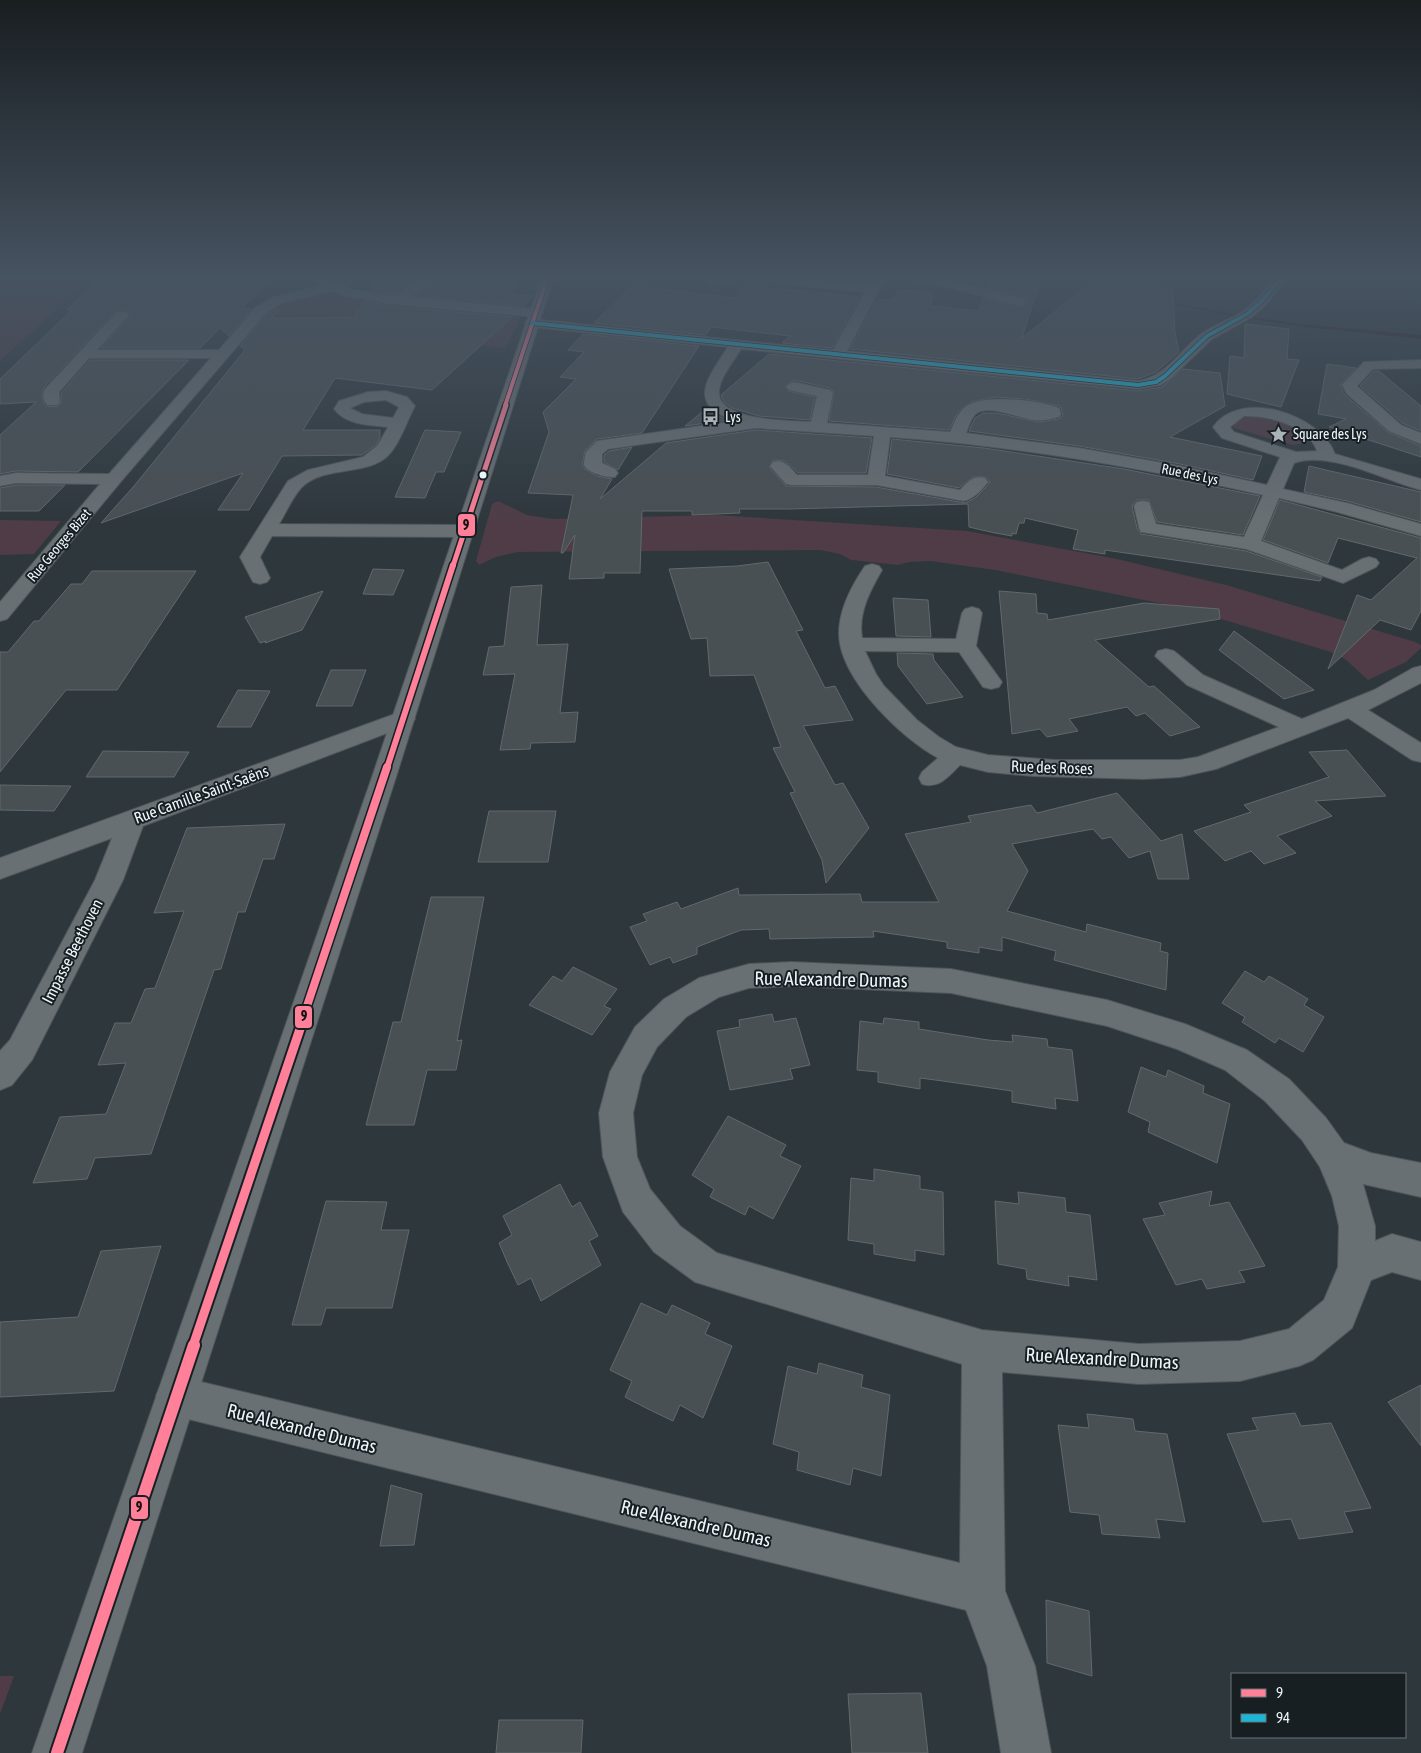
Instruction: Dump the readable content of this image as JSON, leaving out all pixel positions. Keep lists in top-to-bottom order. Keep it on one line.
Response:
{"streets":{"street":["Rue des Lys","Rue Georges Bizet","Rue des Roses","Rue Camille Saint-Saëns","Impasse Beethoven","Rue Alexandre Dumas"]},"crossings":[["Rue Camille Saint-Saëns","Impasse Beethoven"]],"places":{"bus stop":["Lys"],"place":["Square des Lys"]},"lines":["transit line 9","transit line 94"],"legend":["9","94"]}
